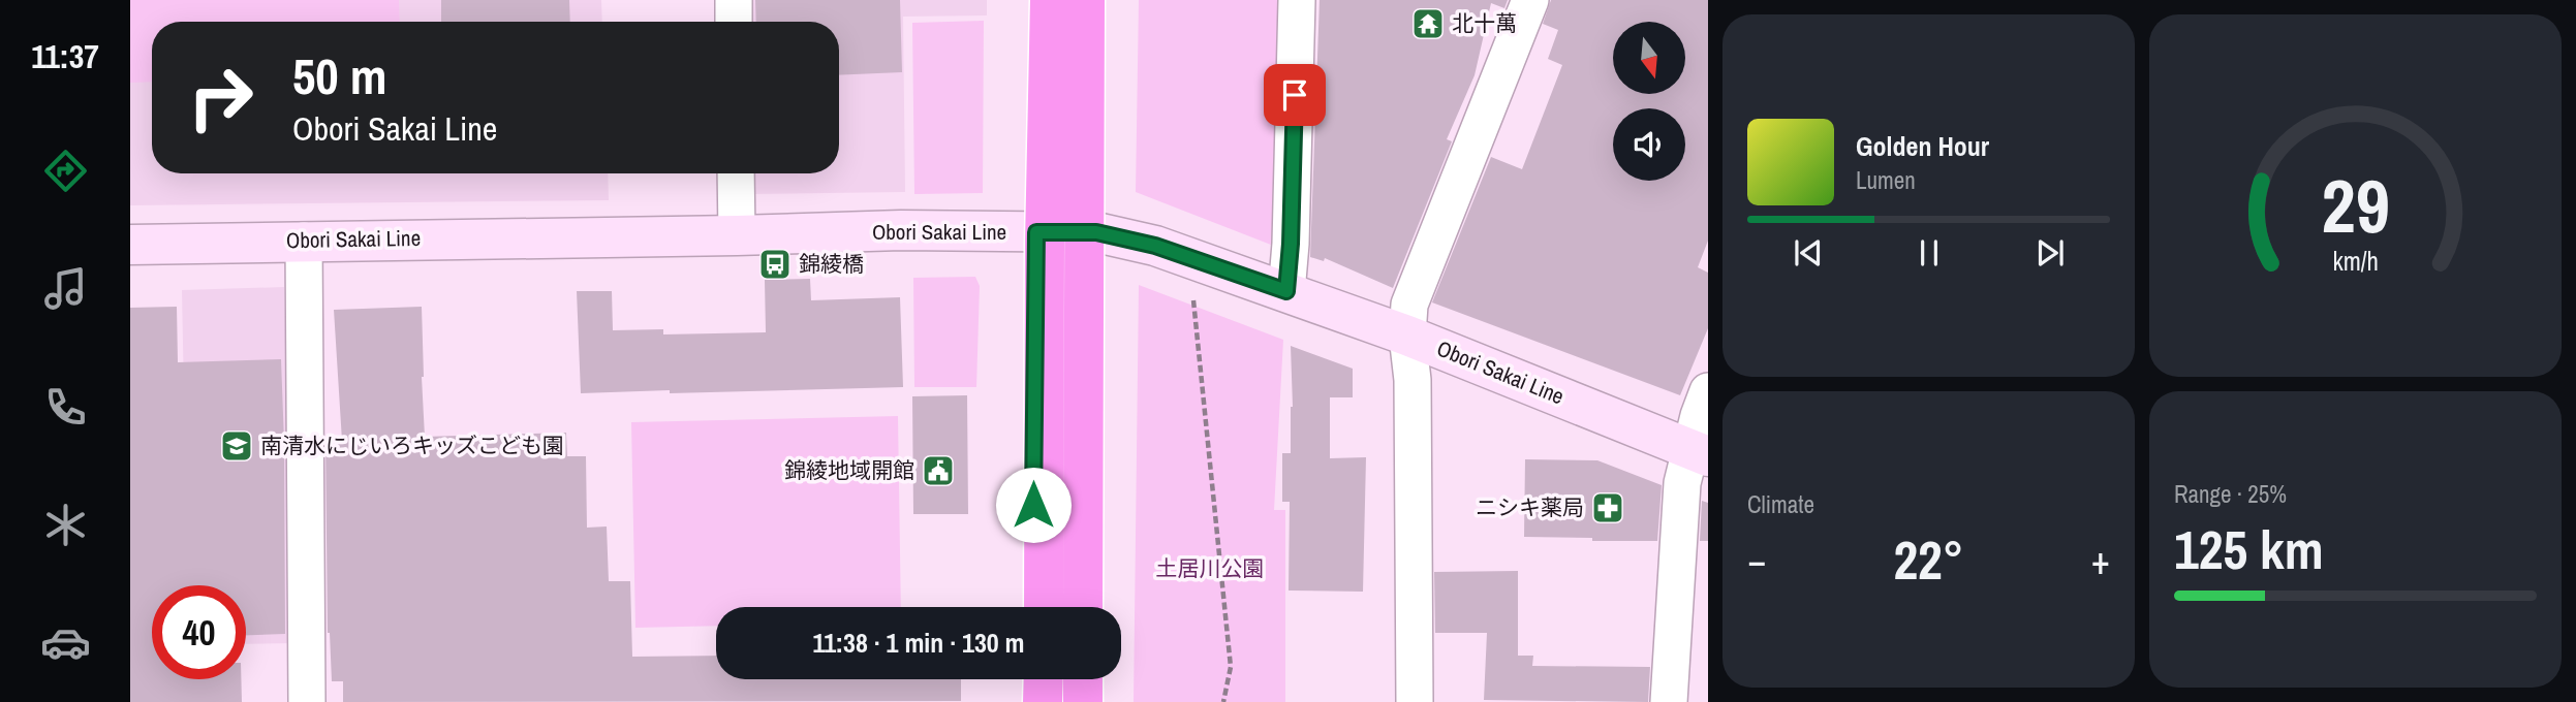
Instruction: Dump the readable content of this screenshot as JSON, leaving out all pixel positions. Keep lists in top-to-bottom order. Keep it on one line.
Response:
{"streets":{"main road":["Obori Sakai Line"]},"parks":["土居川公園"],"places":{"temple":["北十萬"],"bus stop":["錦綾橋"],"school or university":["南清水にじいろキッズこども園"],"public building":["錦綾地域開館"],"pharmacy":["ニシキ薬局"]},"north":"bottom","page":{"tabs":"11:37","turn":["50 m","Obori Sakai Line"],"song":["Golden Hour","Lumen"],"tile":["Climate",["Range · 25%","125 km"]],"heat":["−","22°","+"],"limit":"40","trip":"11:38 · 1 min · 130 m","gauge":["29","km/h"]}}
